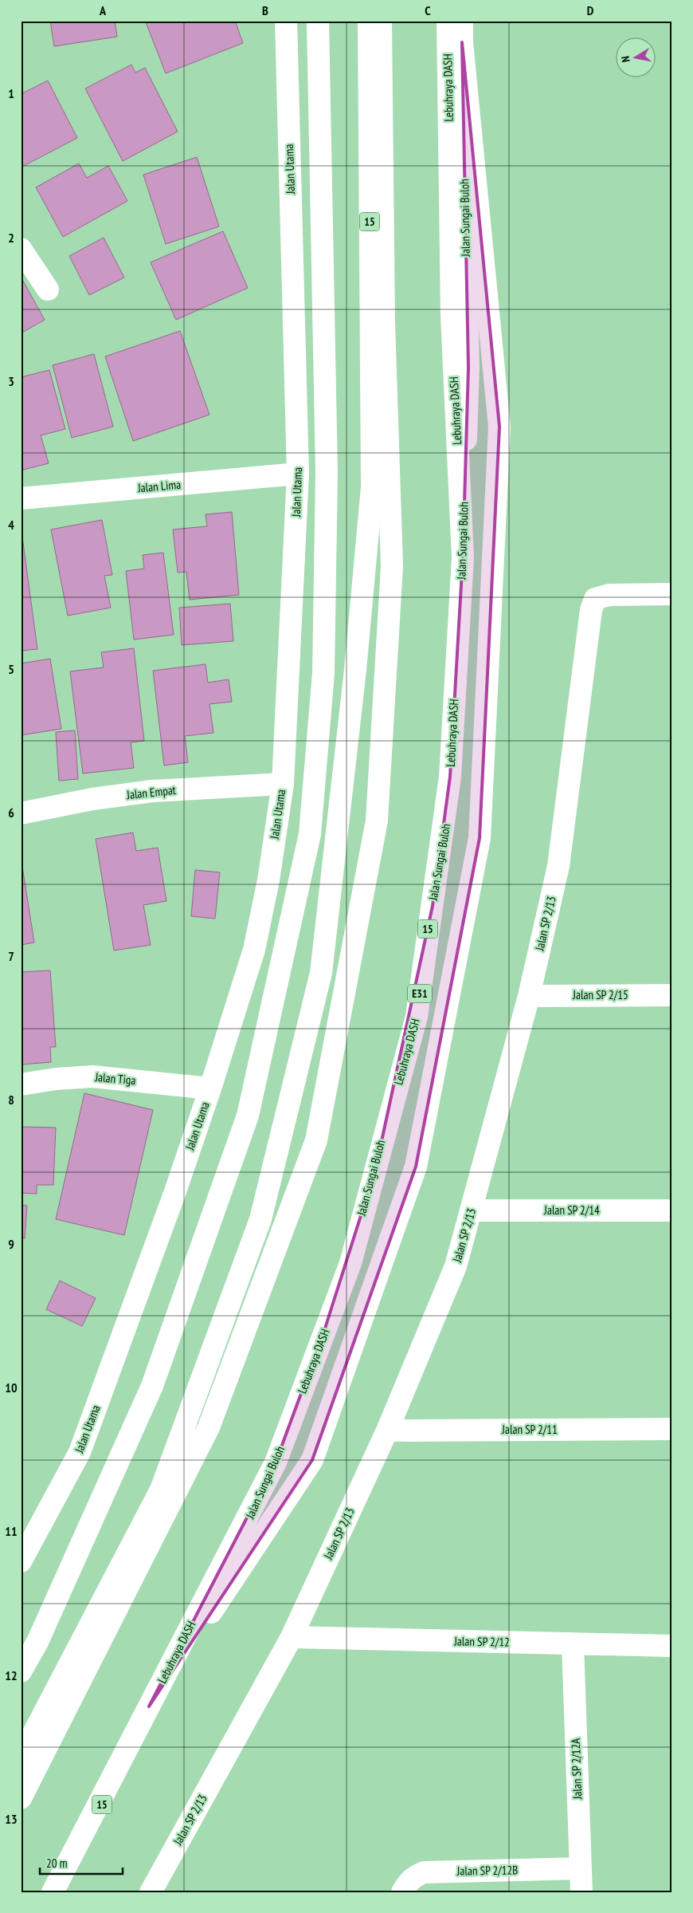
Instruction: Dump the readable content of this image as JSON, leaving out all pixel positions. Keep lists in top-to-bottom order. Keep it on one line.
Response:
{"streets":{"main road":["Lebuhraya DASH","Jalan Utama","Jalan Sungai Buloh","15","Jalan Lima","Jalan Empat","Jalan SP 2/13","E31","Jalan SP 2/15","Jalan Tiga","Jalan SP 2/14","Jalan SP 2/11","Jalan SP 2/12","Jalan SP 2/12A","Jalan SP 2/12B"]},"crossings":[["Jalan Utama","Jalan Lima"],["Jalan Utama","Jalan Empat"],["Jalan Utama","Jalan Tiga"],["Jalan SP 2/13","Jalan SP 2/15"],["Jalan SP 2/13","Jalan SP 2/14"],["Jalan SP 2/13","Jalan SP 2/11"],["Jalan SP 2/13","Jalan SP 2/12"],["Jalan SP 2/12","Jalan SP 2/12A"],["Jalan SP 2/12A","Jalan SP 2/12B"]],"scale_bar":"20 m","north":"left","grid":{"columns":["A","B","C","D"],"rows":["1","2","3","4","5","6","7","8","9","10","11","12","13"]}}
